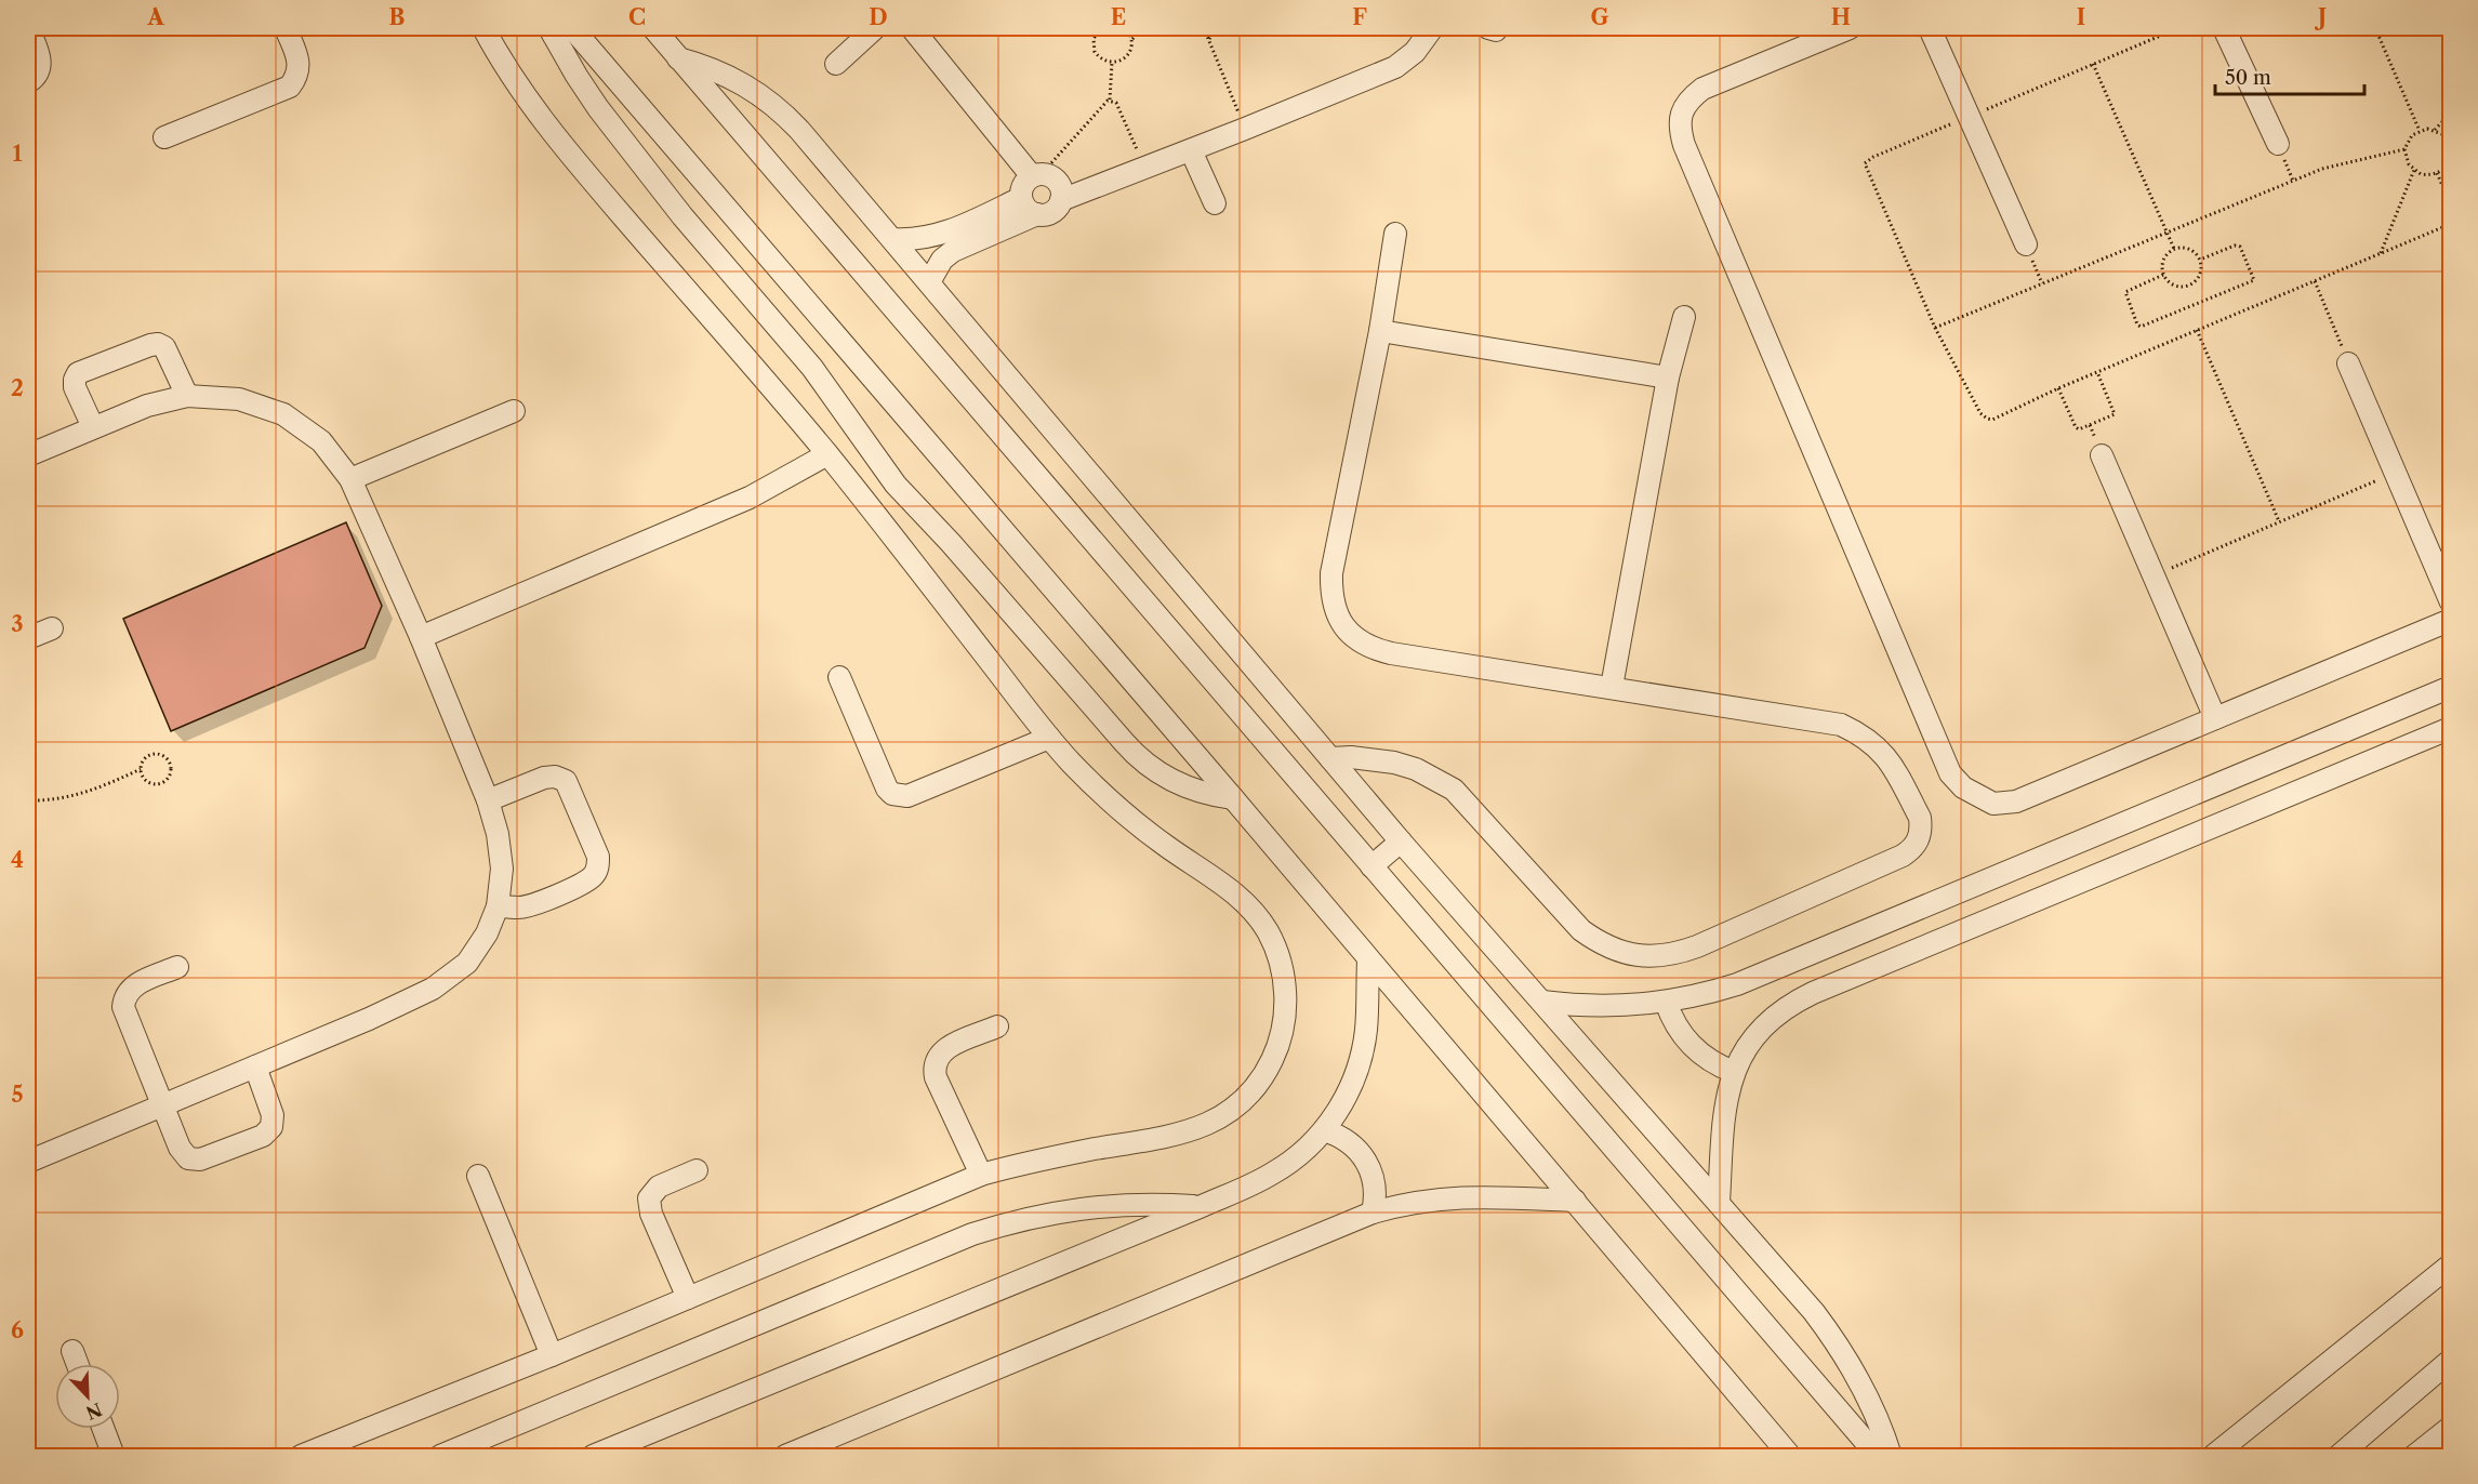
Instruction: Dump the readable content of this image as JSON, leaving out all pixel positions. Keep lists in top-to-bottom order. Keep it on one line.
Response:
{"scale_bar":"50 m","north":"bottom right","grid":{"columns":["A","B","C","D","E","F","G","H","I","J"],"rows":["1","2","3","4","5","6"]}}
